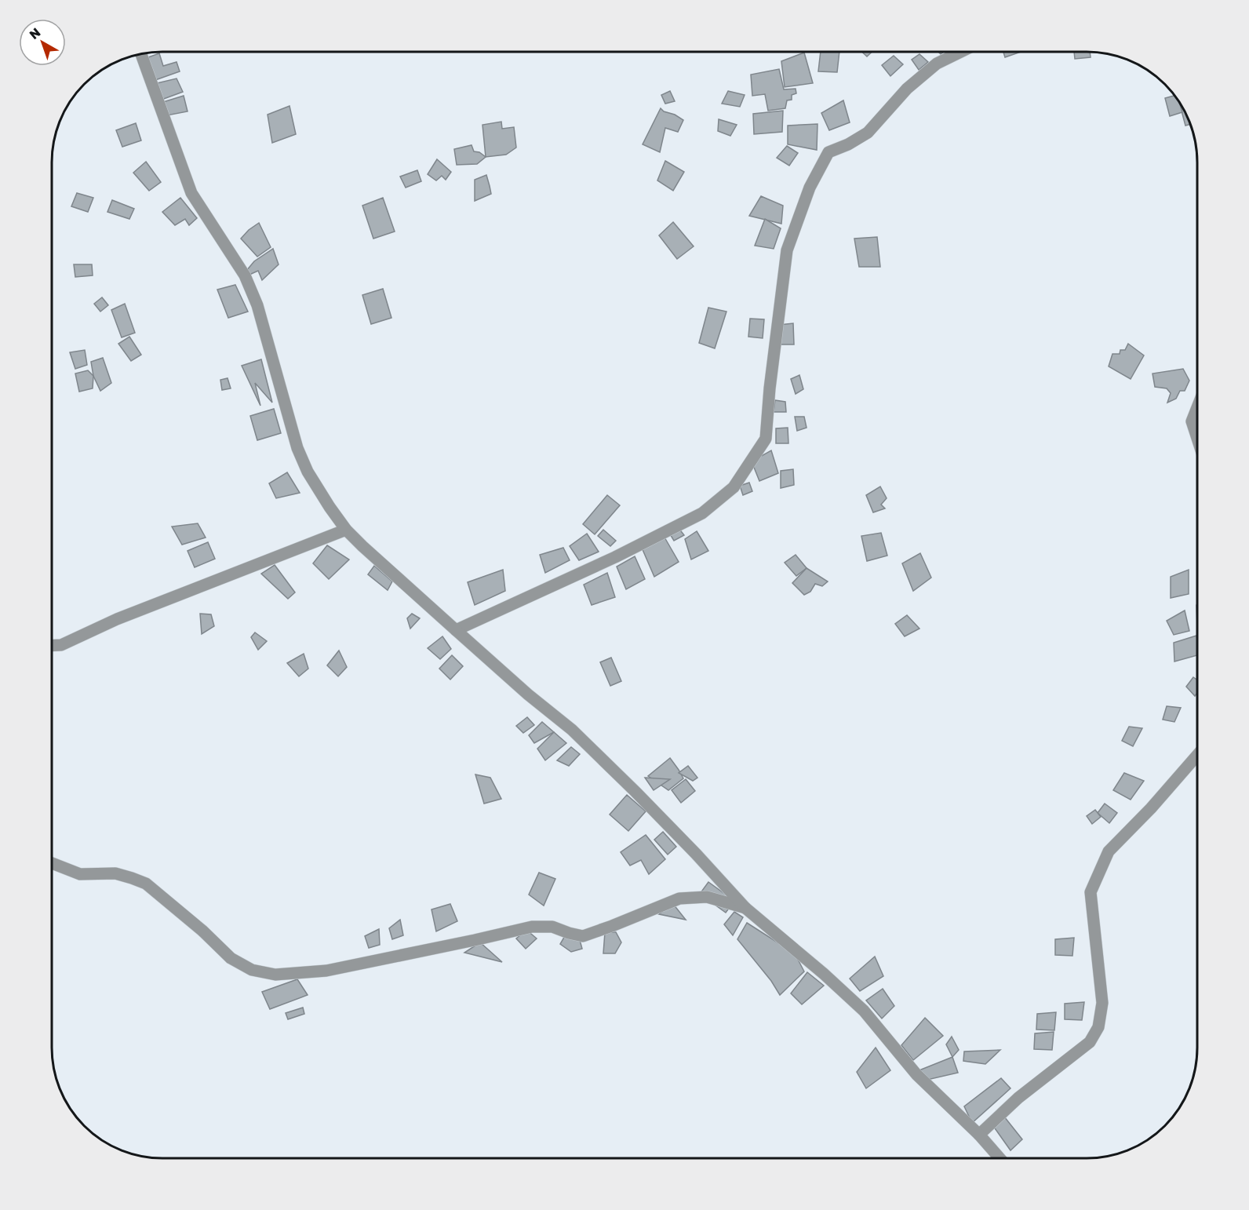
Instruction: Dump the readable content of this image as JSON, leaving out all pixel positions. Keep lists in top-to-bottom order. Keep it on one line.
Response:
{"north":"top left"}
